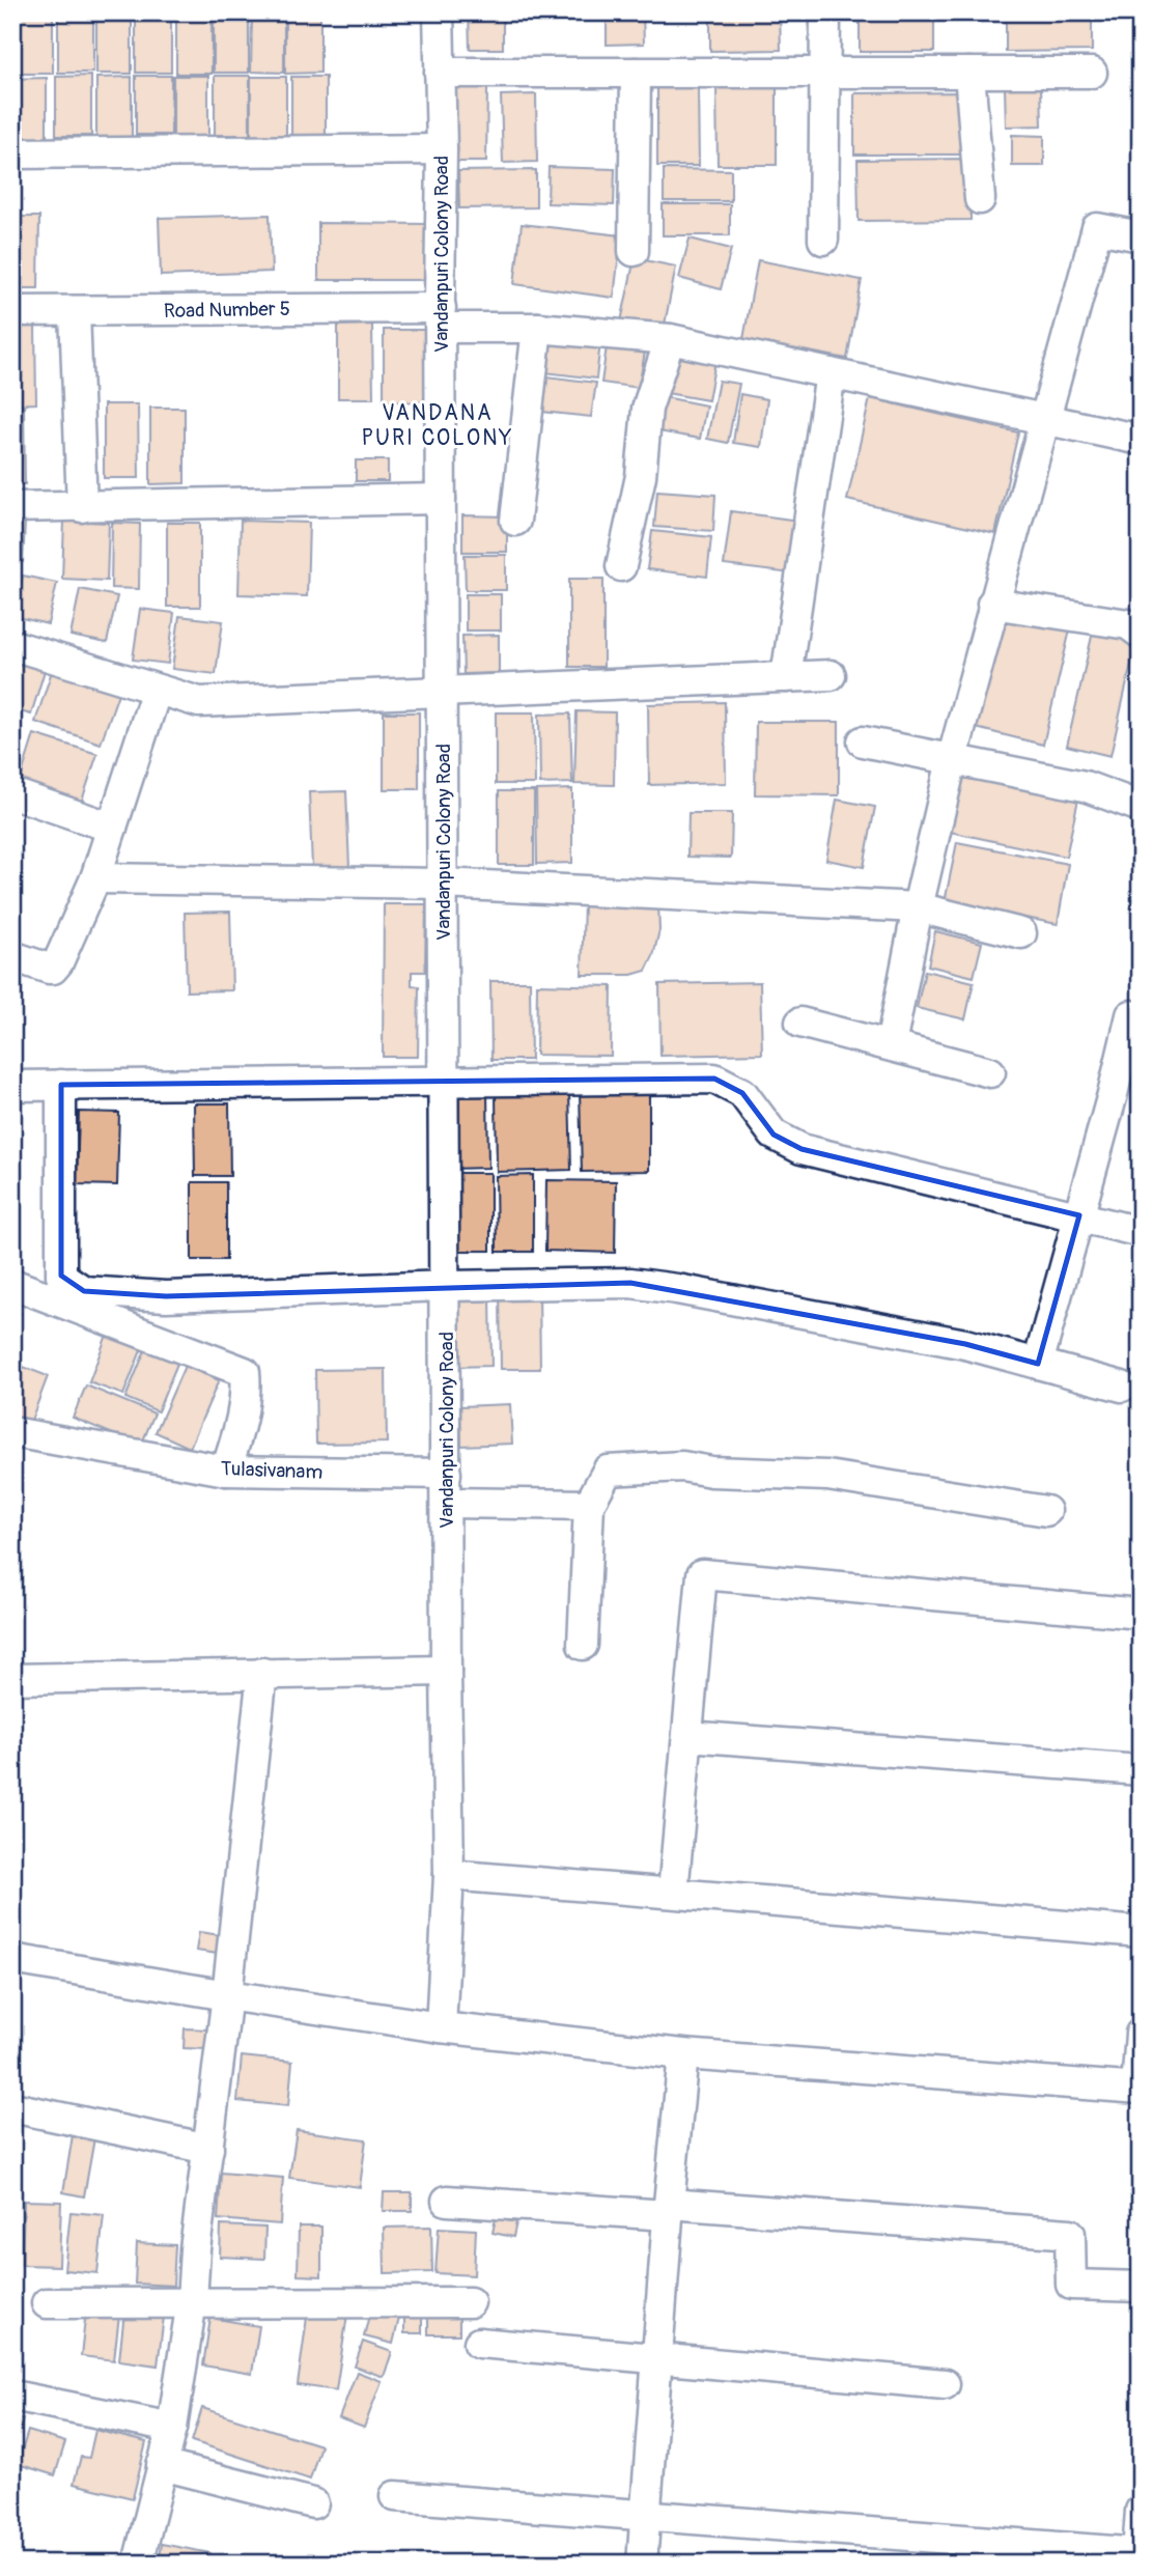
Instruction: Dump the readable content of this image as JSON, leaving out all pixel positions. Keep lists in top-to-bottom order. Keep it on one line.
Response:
{"streets":{"street":["Vandanpuri Colony Road","Road Number 5","Tulasivanam"]},"crossings":[["Vandanpuri Colony Road","Road Number 5"],["Vandanpuri Colony Road","Tulasivanam"]],"districts":["VANDANA PURI COLONY"]}
